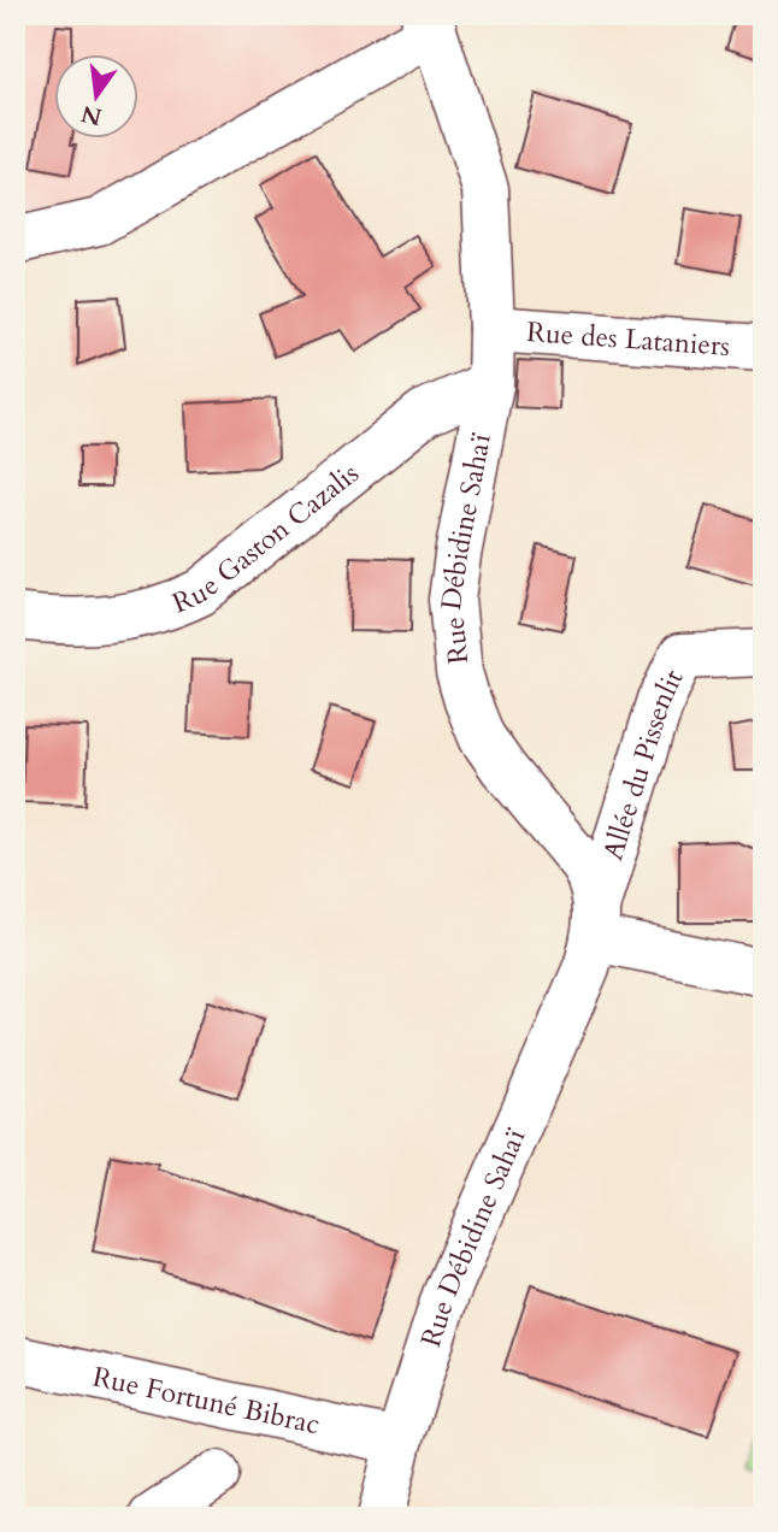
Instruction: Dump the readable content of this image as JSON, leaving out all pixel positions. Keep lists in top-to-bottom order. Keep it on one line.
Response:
{"streets":{"street":["Rue des Lataniers","Rue Gaston Cazalis","Rue Débidine Sahaï","Allée du Pissenlit","Rue Fortuné Bibrac"]},"crossings":[["Rue des Lataniers","Rue Débidine Sahaï"],["Rue Gaston Cazalis","Rue Débidine Sahaï"],["Rue Débidine Sahaï","Allée du Pissenlit"],["Rue Débidine Sahaï","Rue Fortuné Bibrac"]],"north":"bottom"}
